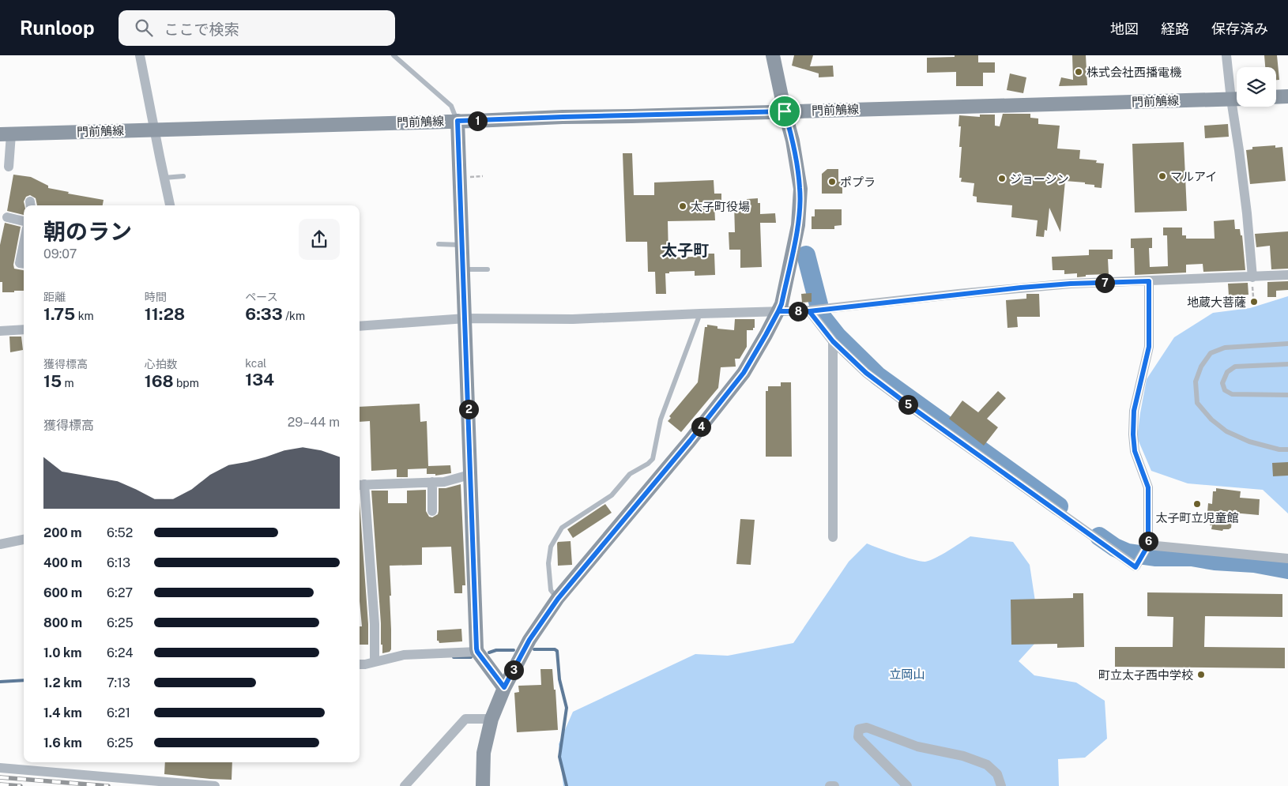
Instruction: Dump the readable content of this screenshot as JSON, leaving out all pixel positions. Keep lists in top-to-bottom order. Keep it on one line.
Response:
{"streets":{"street":["門前鵤線"]},"districts":["太子町"],"parks":["立岡山"],"places":["株式会社西播電機","マルアイ","ジョーシン","ポプラ","太子町役場","地蔵大菩薩","太子町立児童館","町立太子西中学校"],"page":{"header":"Runloop","search":"ここで検索","nav":["地図","経路","保存済み"],"pins":["1","7","8","5","2","4","6","3"],"heading":["朝のラン","09:07"],"stats":[["距離","1.75 km"],["時間","11:28"],["ペース","6:33 /km"],["獲得標高","15 m"],["心拍数","168 bpm"],["kcal","134"]],"chart":["獲得標高","29–44 m"],"list":[{"name":"200 m","note":"6:52"},{"name":"400 m","note":"6:13"},{"name":"600 m","note":"6:27"},{"name":"800 m","note":"6:25"},{"name":"1.0 km","note":"6:24"},{"name":"1.2 km","note":"7:13"},{"name":"1.4 km","note":"6:21"},{"name":"1.6 km","note":"6:25"}]}}
